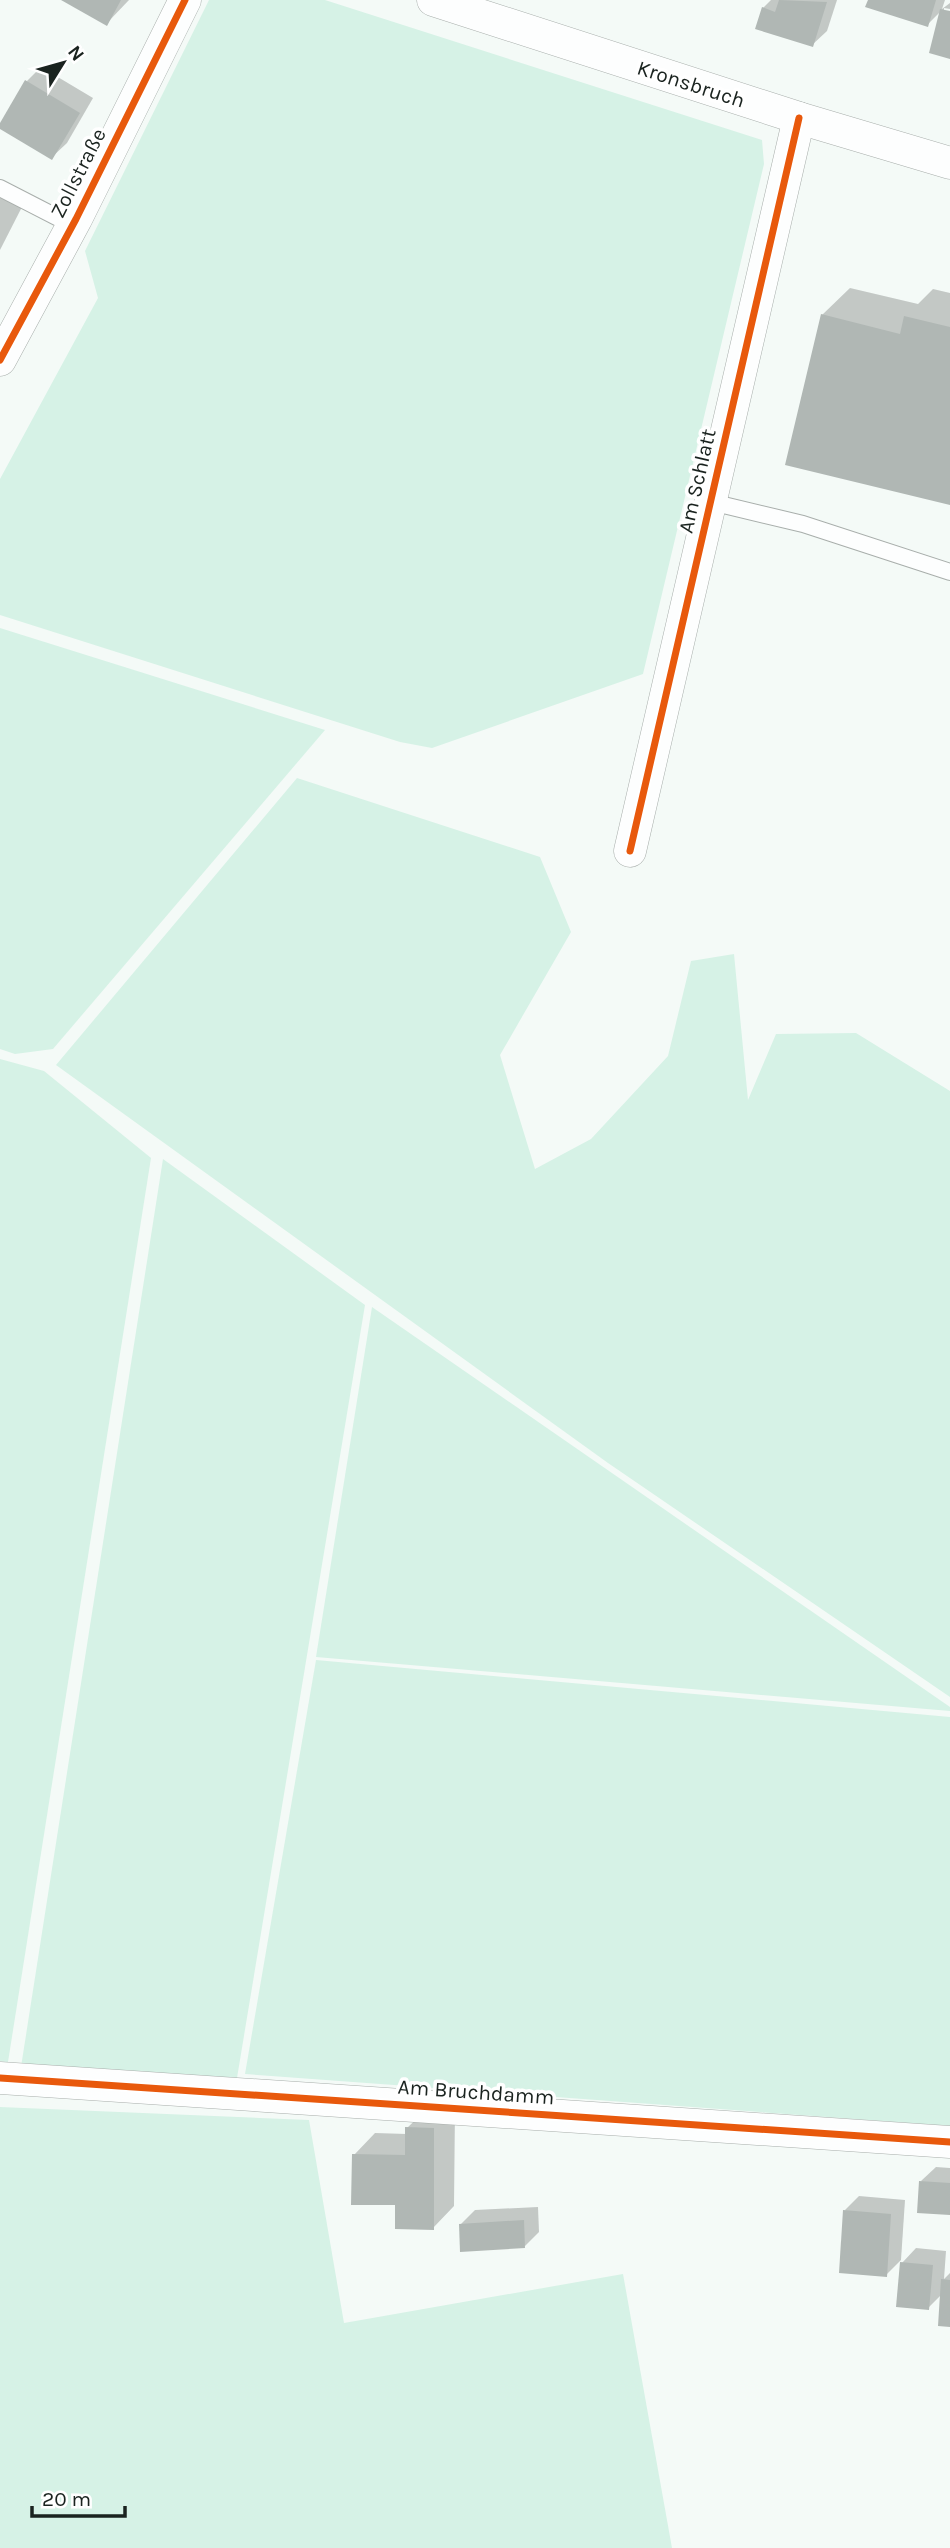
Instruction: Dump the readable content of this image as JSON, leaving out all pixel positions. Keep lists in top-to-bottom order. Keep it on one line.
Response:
{"streets":{"street":["Kronsbruch","Zollstraße","Am Schlatt","Am Bruchdamm"]},"crossings":[["Kronsbruch","Am Schlatt"]],"scale_bar":"20 m","north":"top right"}
